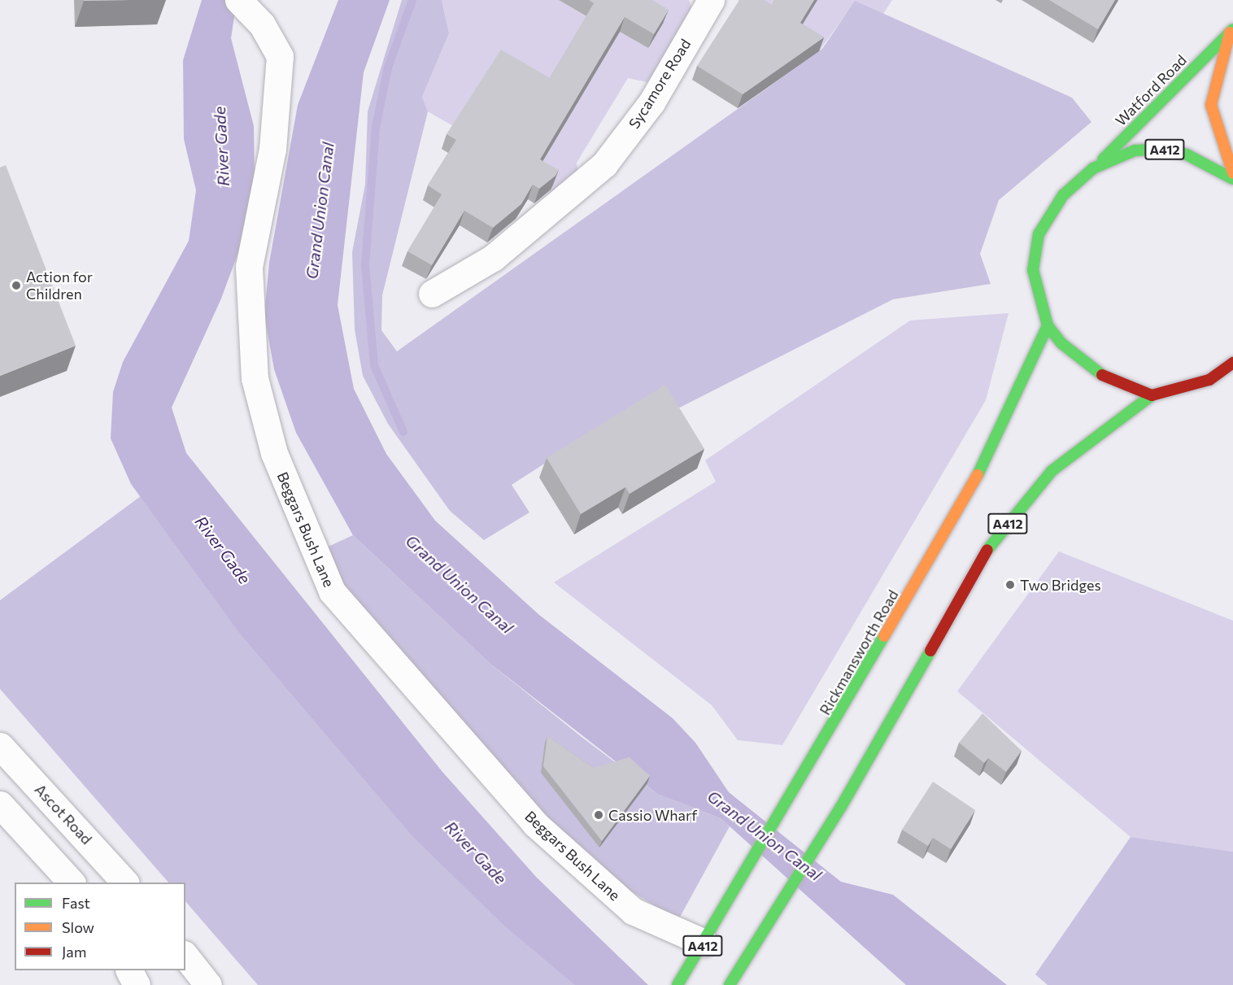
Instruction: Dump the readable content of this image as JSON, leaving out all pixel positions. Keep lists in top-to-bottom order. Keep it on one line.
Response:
{"streets":{"main road":["Watford Road","A412","Rickmansworth Road"],"street":["Sycamore Road","Beggars Bush Lane","Ascot Road"]},"crossings":[["Watford Road","A412"],["A412","Rickmansworth Road"],["Beggars Bush Lane","Rickmansworth Road"]],"water":["River Gade","Grand Union Canal"],"places":["Action for Children","Two Bridges","Cassio Wharf"],"legend":["Fast","Slow","Jam"]}
